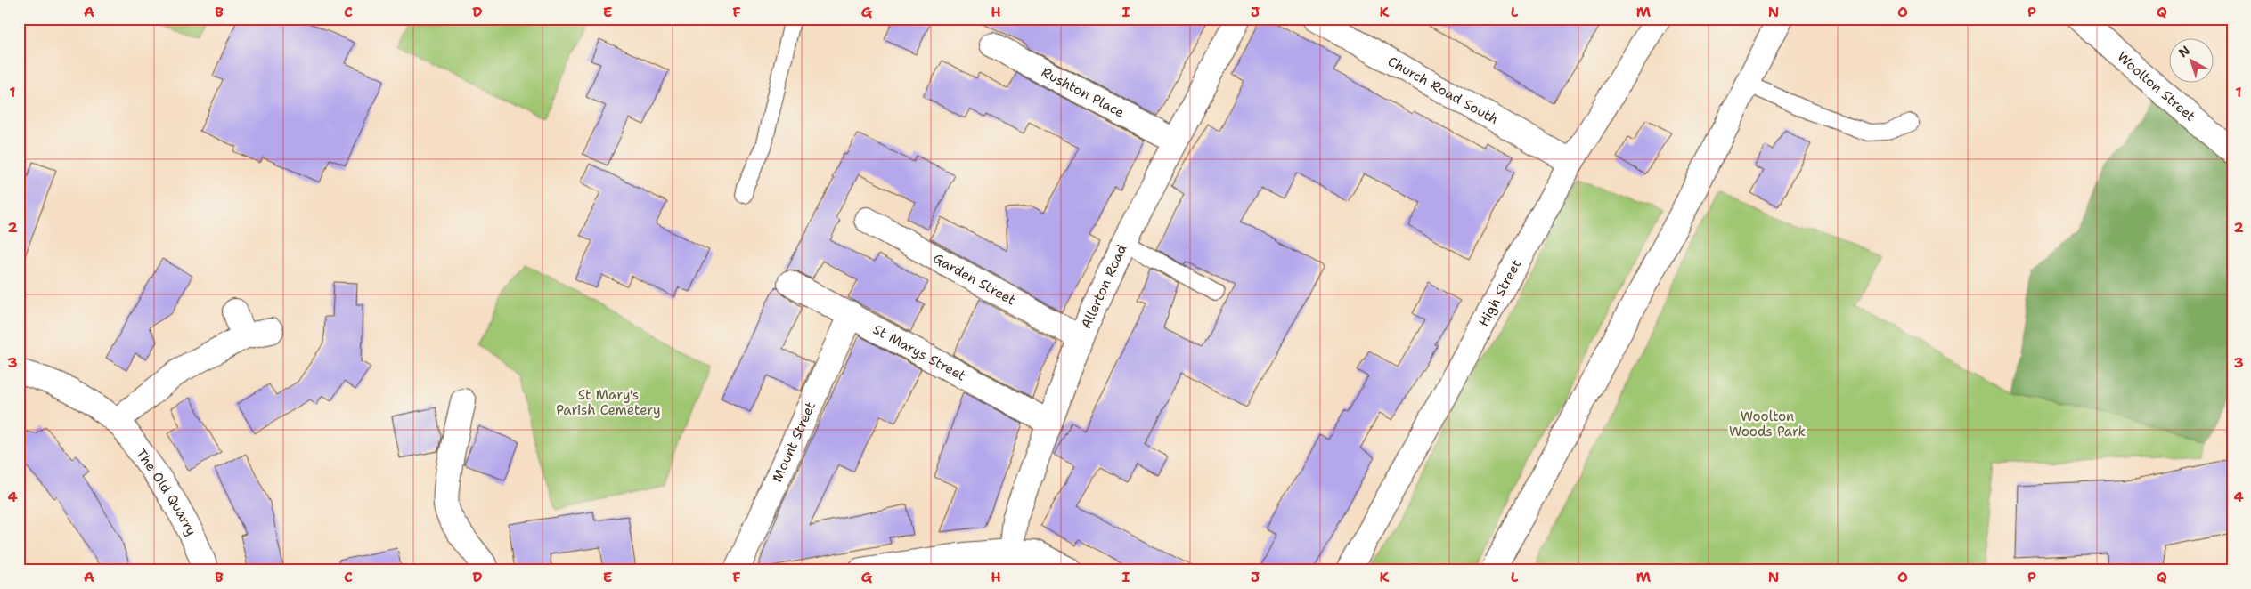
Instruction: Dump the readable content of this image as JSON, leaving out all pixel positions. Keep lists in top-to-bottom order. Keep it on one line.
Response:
{"streets":{"street":["Woolton Street","Church Road South","Rushton Place","Garden Street","Allerton Road","High Street","St Marys Street","Mount Street","The Old Quarry"]},"crossings":[["Church Road South","High Street"],["Rushton Place","Allerton Road"],["Garden Street","Allerton Road"],["Allerton Road","St Marys Street"],["St Marys Street","Mount Street"]],"parks":["St Mary's Parish Cemetery","Woolton Woods Park"],"north":"top left","grid":{"columns":["A","B","C","D","E","F","G","H","I","J","K","L","M","N","O","P","Q"],"rows":["1","2","3","4"]}}
